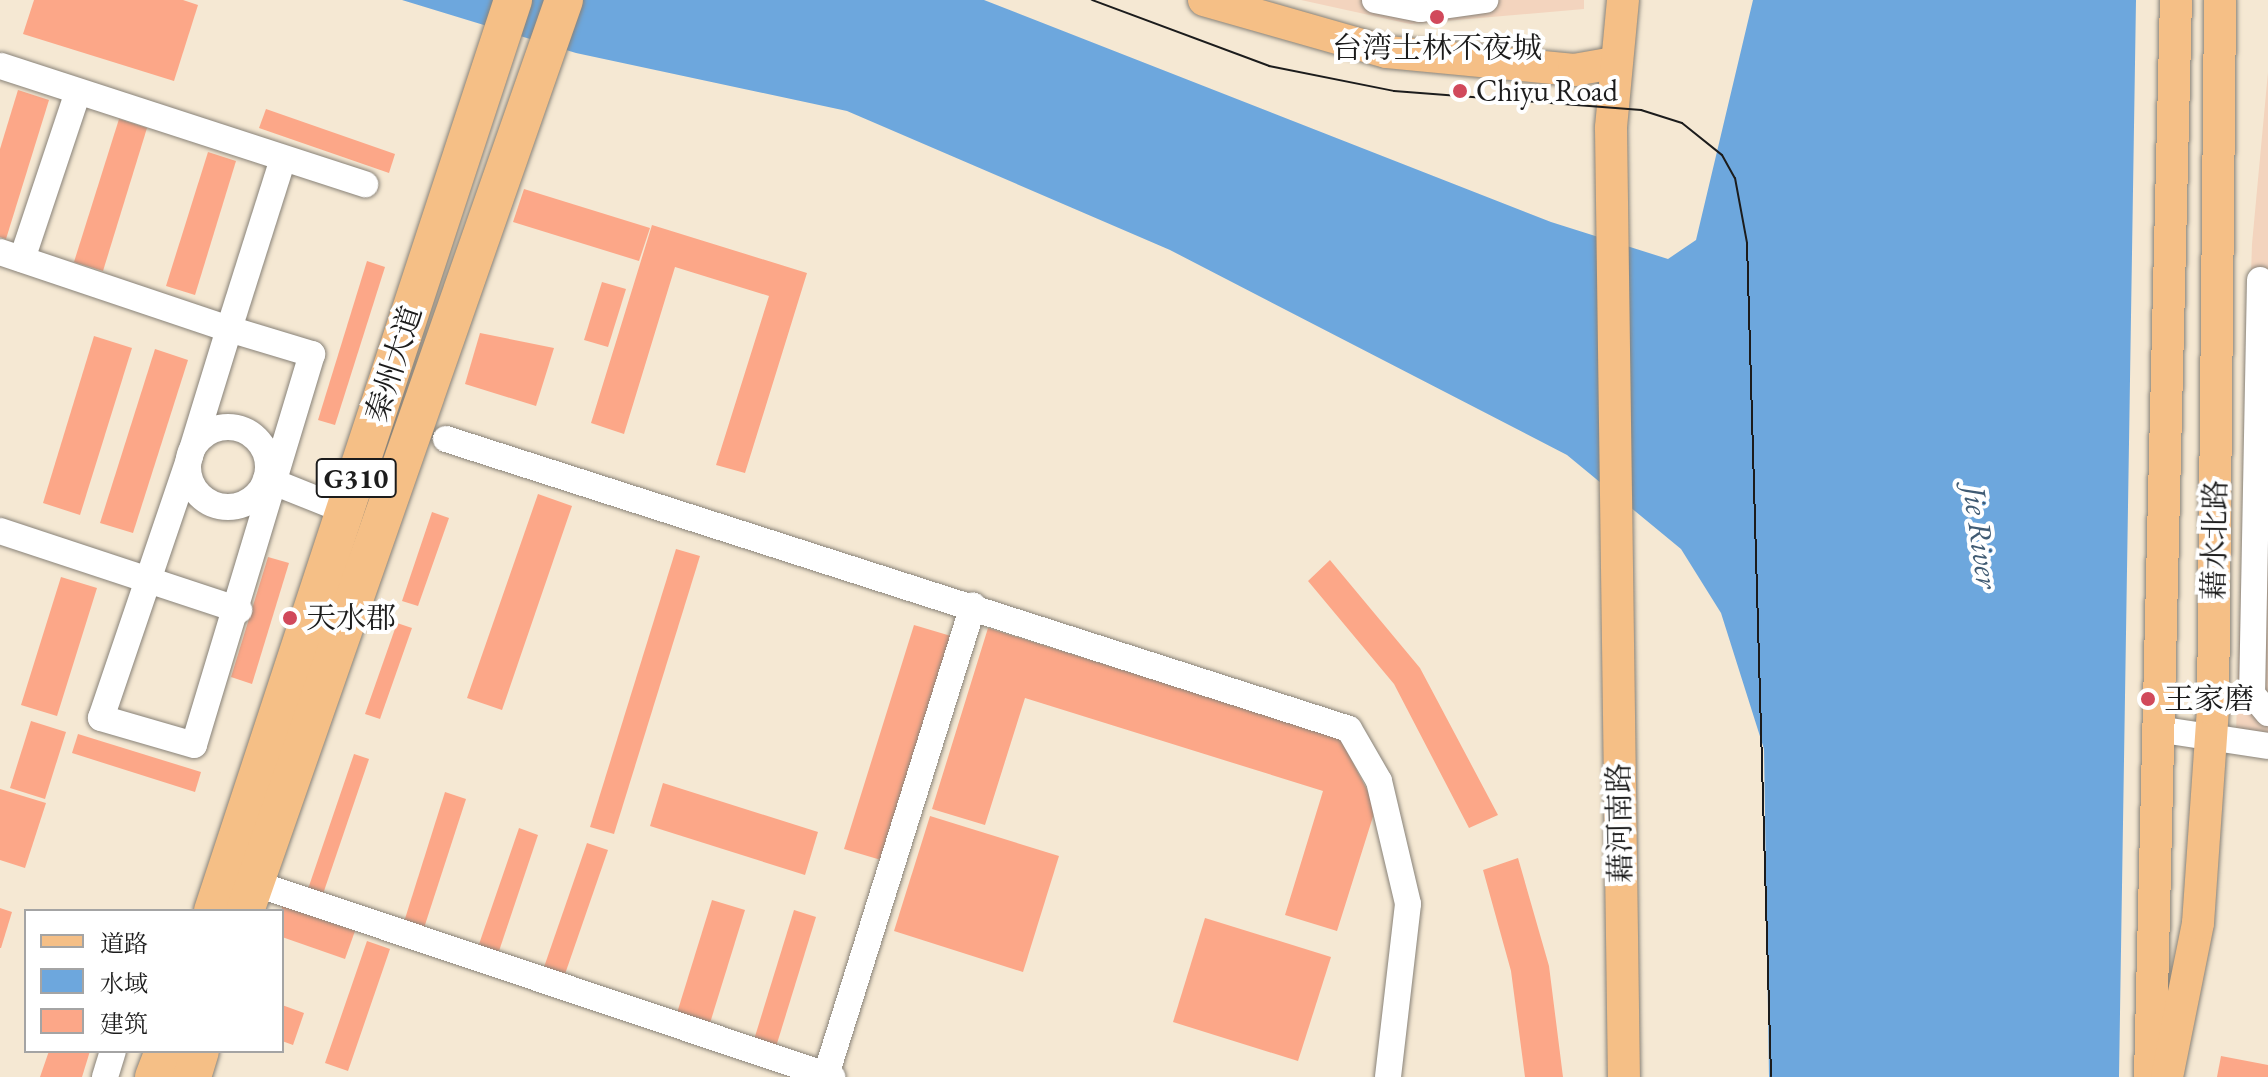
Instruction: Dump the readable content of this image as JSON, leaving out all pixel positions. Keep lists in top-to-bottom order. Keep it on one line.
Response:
{"streets":{"highway":["秦州大道","G310"],"main road":["藉水北路","藉河南路"]},"water":["Jie River"],"places":["台湾士林不夜城","Chiyu Road","天水郡","王家磨"],"legend":["道路","水域","建筑"]}
